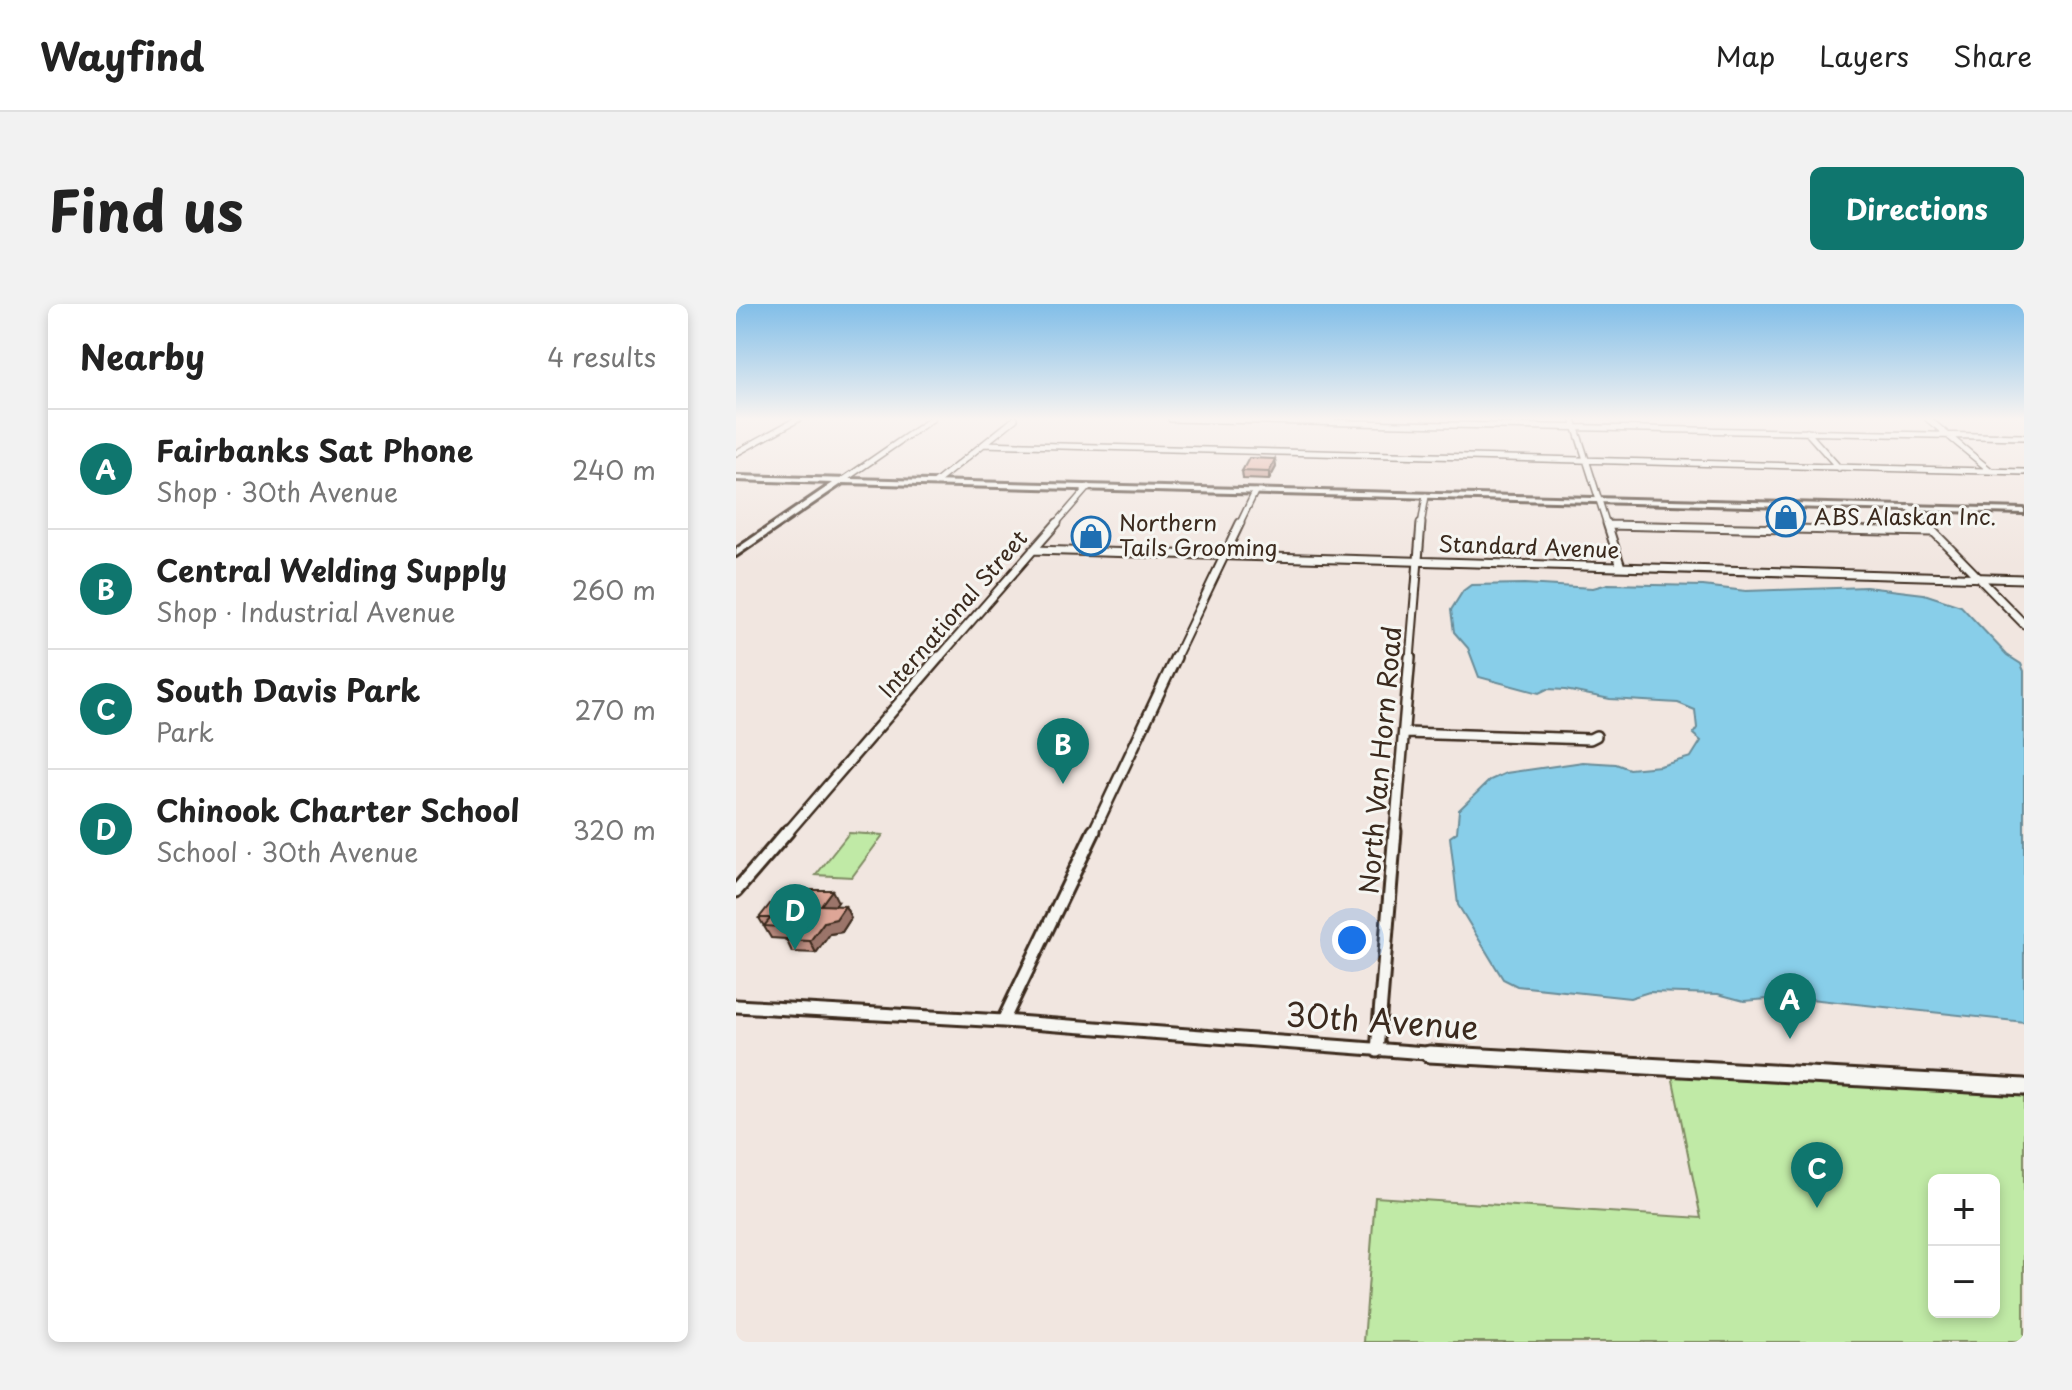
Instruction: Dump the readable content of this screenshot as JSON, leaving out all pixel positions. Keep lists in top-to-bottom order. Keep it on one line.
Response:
{"streets":{"street":["Standard Avenue","International Street","North Van Horn Road","30th Avenue"]},"crossings":[["Standard Avenue","International Street"],["Standard Avenue","North Van Horn Road"],["North Van Horn Road","30th Avenue"]],"places":{"shop":["ABS Alaskan Inc.","Northern Tails Grooming"]},"page":{"header":"Wayfind","nav":["Map","Layers","Share"],"title":"Find us","buttons":"Directions","heading":["Nearby","4 results"],"list":[{"mark":"A","name":"Fairbanks Sat Phone","note":"Shop · 30th Avenue","value":"240 m"},{"mark":"B","name":"Central Welding Supply","note":"Shop · Industrial Avenue","value":"260 m"},{"mark":"C","name":"South Davis Park","note":"Park","value":"270 m"},{"mark":"D","name":"Chinook Charter School","note":"School · 30th Avenue","value":"320 m"}],"pins":["B","D","A","C"],"map_buttons":["+","−"]}}
